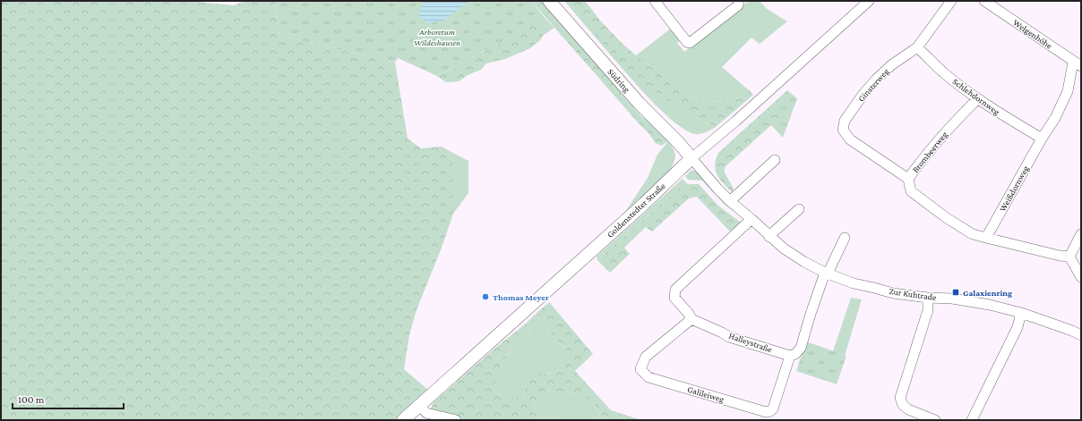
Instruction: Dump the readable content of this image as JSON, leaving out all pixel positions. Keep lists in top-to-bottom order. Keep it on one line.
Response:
{"streets":{"main road":["Südring","Goldenstedter Straße"],"street":["Welgenhöhe","Ginsterweg","Schlehdornweg","Brombeerweg","Weißdornweg","Zur Kuhtrade","Halleystraße","Galileiweg"]},"crossings":[["Welgenhöhe","Weißdornweg"],["Südring","Goldenstedter Straße"],["Südring","Zur Kuhtrade"],["Ginsterweg","Schlehdornweg"],["Ginsterweg","Brombeerweg"],["Schlehdornweg","Brombeerweg"],["Schlehdornweg","Weißdornweg"],["Brombeerweg","Weißdornweg"],["Goldenstedter Straße","Zur Kuhtrade"],["Halleystraße","Galileiweg"]],"parks":["Arboretum Wildeshausen"],"places":{"transit":["Galaxienring"],"other":["Thomas Meyer"]},"scale_bar":"100 m"}
